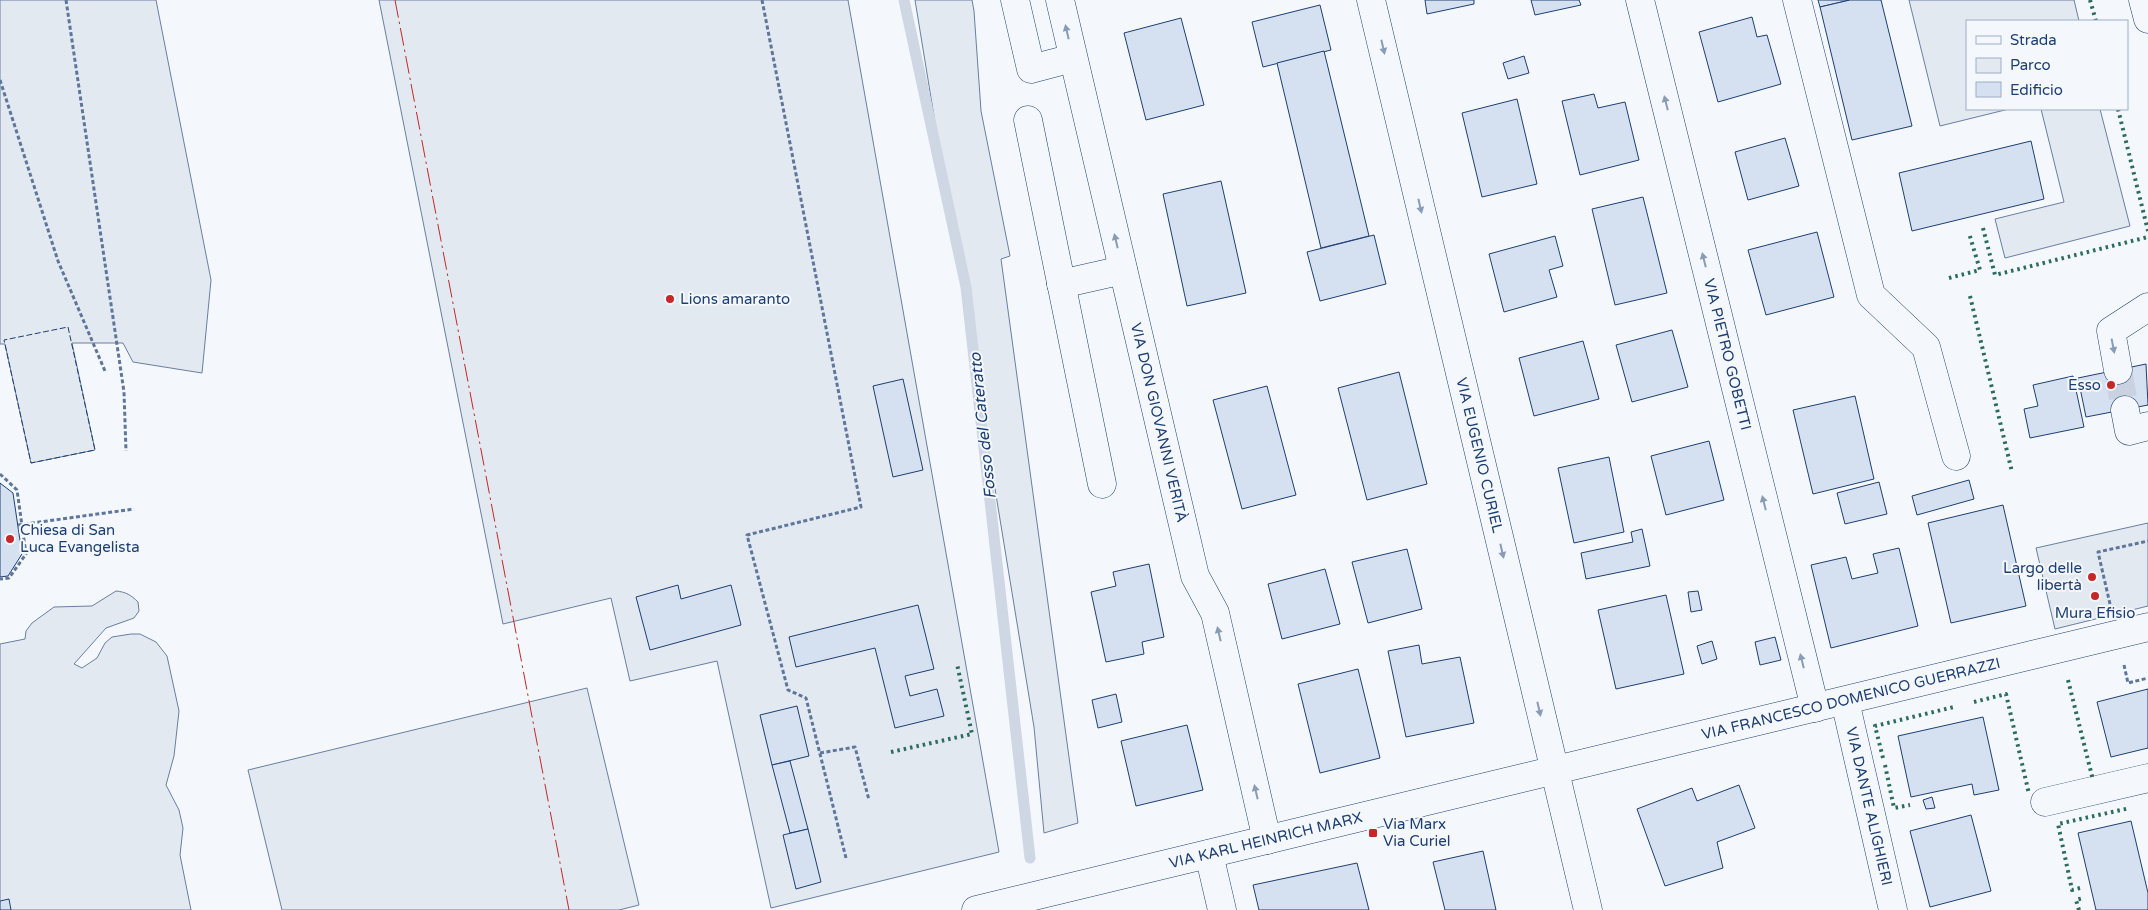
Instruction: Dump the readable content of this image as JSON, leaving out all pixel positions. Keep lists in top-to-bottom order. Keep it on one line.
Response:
{"streets":{"street":["VIA PIETRO GOBETTI","VIA DON GIOVANNI VERITÀ","VIA EUGENIO CURIEL","VIA FRANCESCO DOMENICO GUERRAZZI","VIA DANTE ALIGHIERI","VIA KARL HEINRICH MARX"]},"crossings":[["VIA PIETRO GOBETTI","VIA FRANCESCO DOMENICO GUERRAZZI"],["VIA DON GIOVANNI VERITÀ","VIA KARL HEINRICH MARX"],["VIA EUGENIO CURIEL","VIA FRANCESCO DOMENICO GUERRAZZI"],["VIA EUGENIO CURIEL","VIA KARL HEINRICH MARX"],["VIA FRANCESCO DOMENICO GUERRAZZI","VIA DANTE ALIGHIERI"],["VIA FRANCESCO DOMENICO GUERRAZZI","VIA KARL HEINRICH MARX"]],"one_way":["VIA EUGENIO CURIEL"],"water":["Fosso del Cateratto"],"places":{"other":["Lions amaranto","Esso","Chiesa di San Luca Evangelista","Largo delle libertà","Mura Efisio"],"transit":["Via Marx Via Curiel"]},"legend":["Strada","Parco","Edificio"]}
